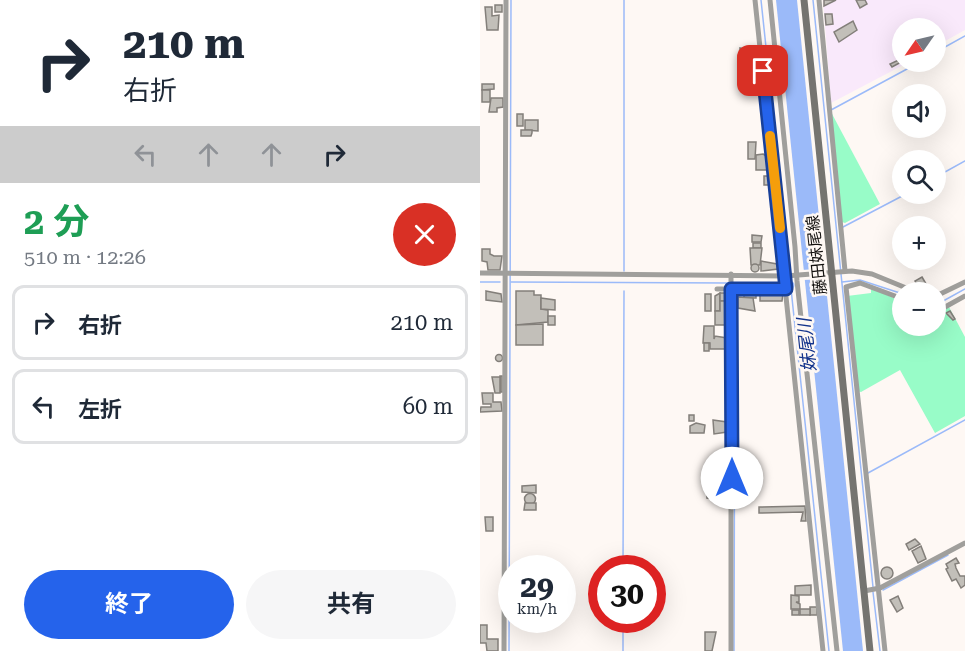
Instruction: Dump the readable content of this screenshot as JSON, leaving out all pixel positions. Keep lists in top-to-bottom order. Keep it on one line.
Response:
{"streets":{"main road":["藤田妹尾線"]},"water":["妹尾川"],"north":"bottom left","page":{"turn":["210 m","右折"],"map_buttons":["+","−"],"heading":["2 分","510 m · 12:26"],"list":[{"name":"右折","value":"210 m"},{"name":"左折","value":"60 m"}],"speed":"29 km/h","limit":"30","buttons":["終了","共有"]}}
